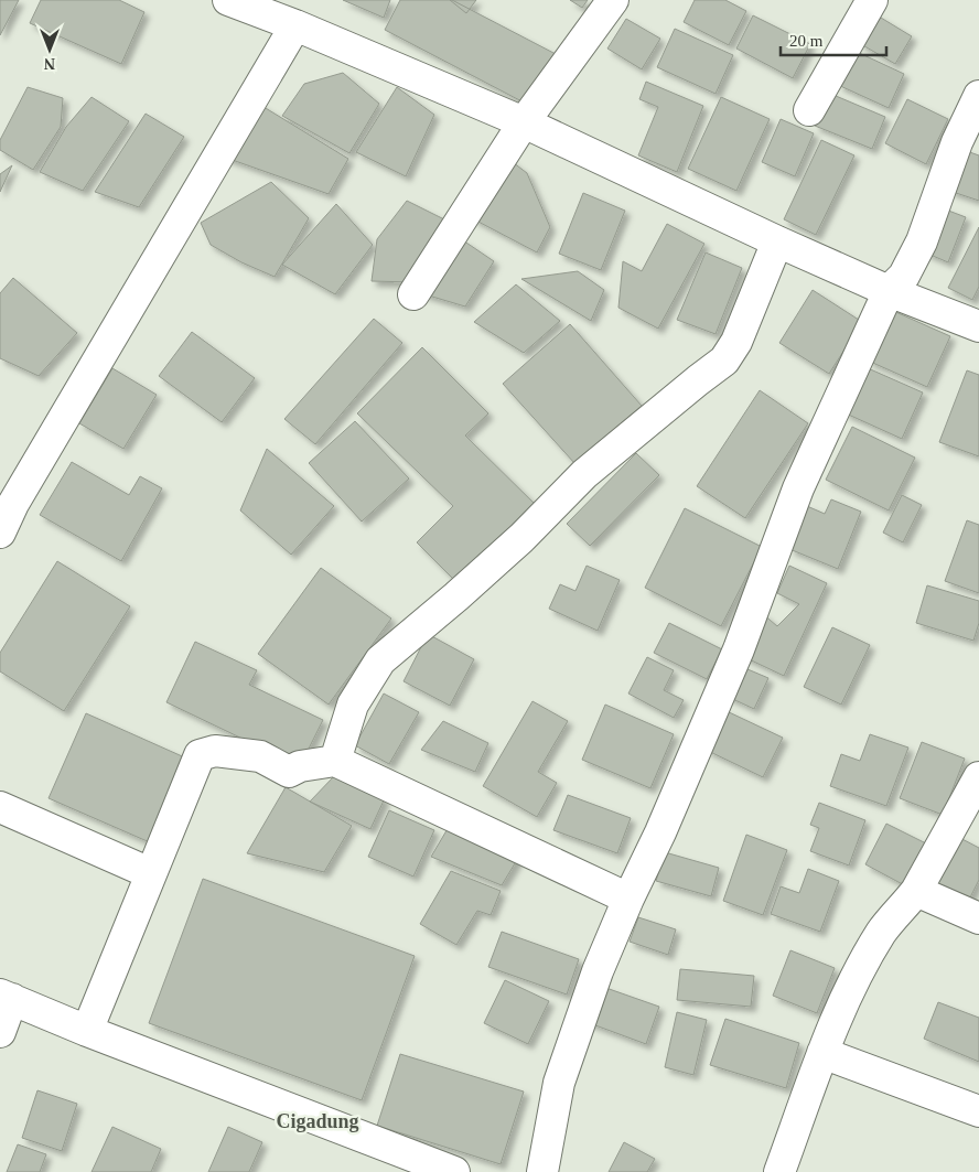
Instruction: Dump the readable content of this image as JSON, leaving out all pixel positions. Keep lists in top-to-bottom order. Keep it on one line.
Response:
{"districts":["Cigadung"],"scale_bar":"20 m","north":"bottom"}
